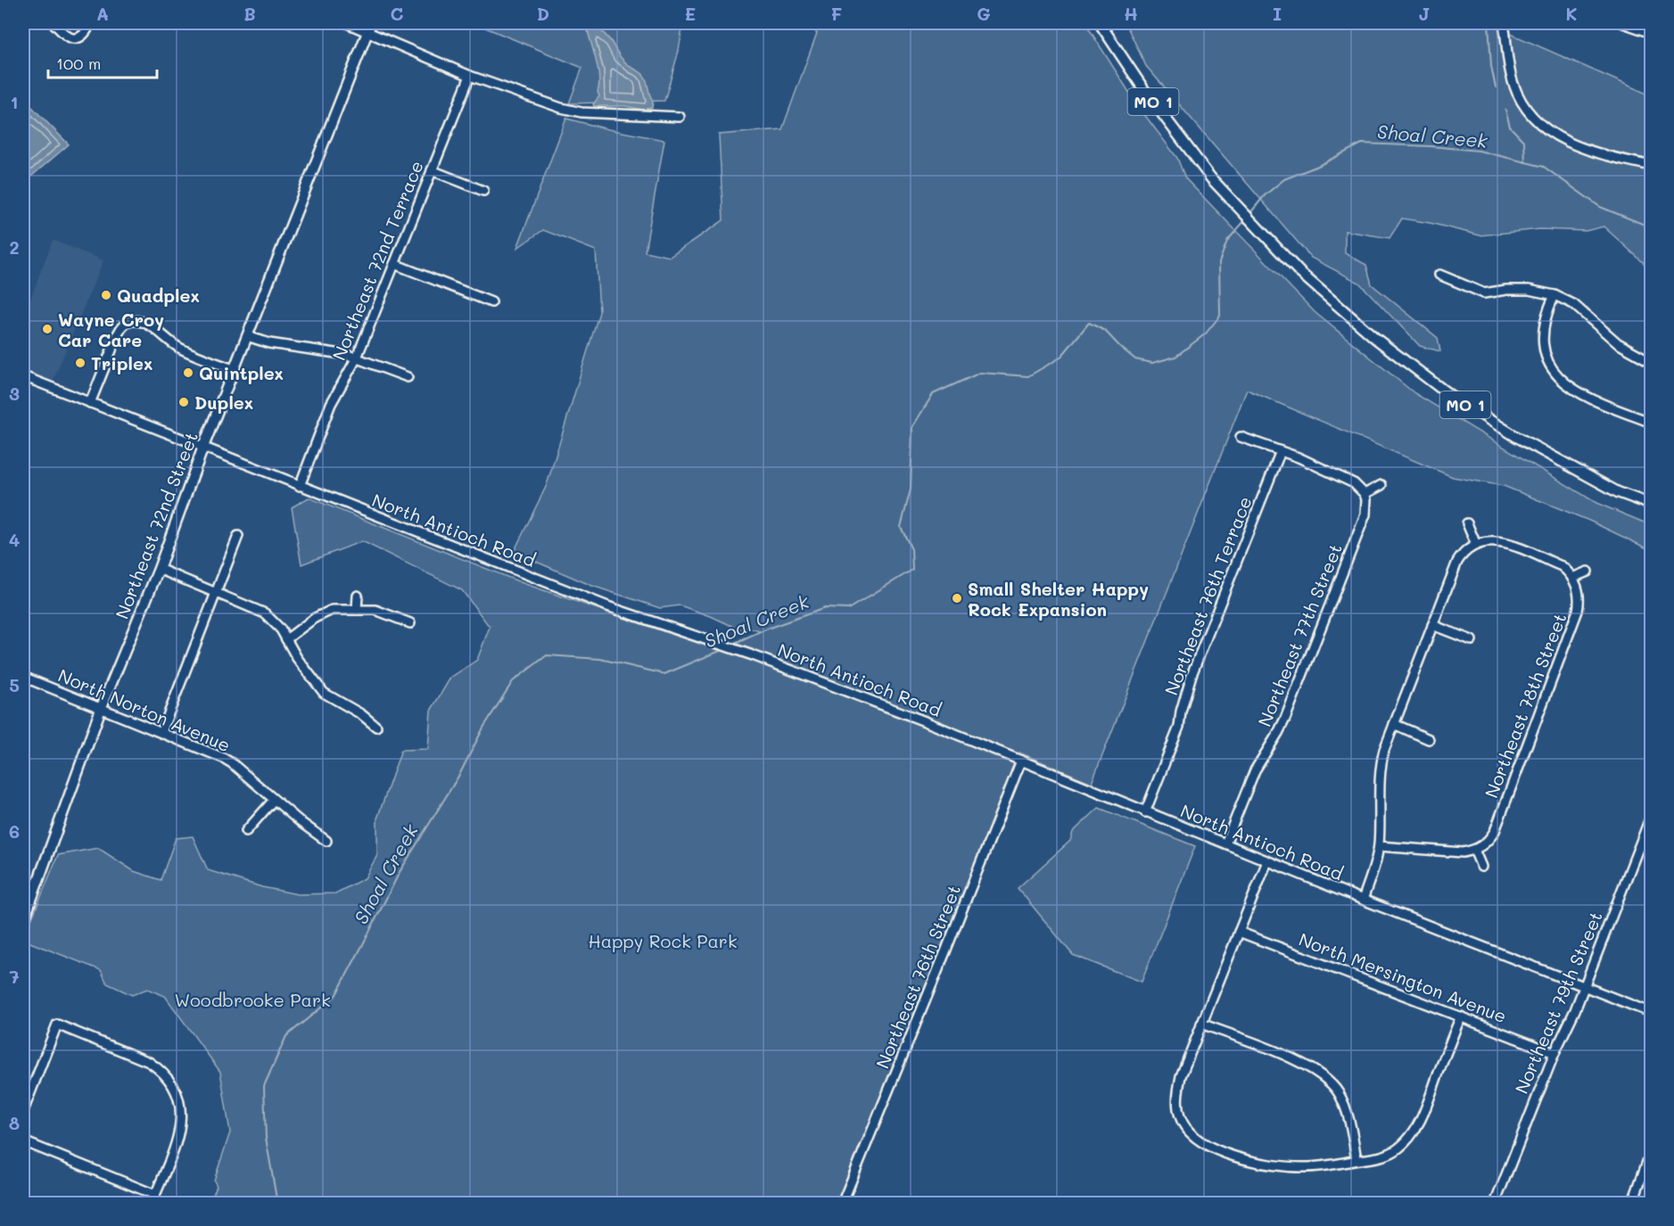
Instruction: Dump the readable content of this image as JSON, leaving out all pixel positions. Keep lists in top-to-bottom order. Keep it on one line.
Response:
{"streets":{"main road":["MO 1","Northeast 72nd Street"],"street":["Northeast 72nd Terrace","North Antioch Road","Northeast 76th Terrace","Northeast 77th Street","Northeast 78th Street","North Norton Avenue","Northeast 76th Street","North Mersington Avenue","Northeast 79th Street"]},"crossings":[["Northeast 72nd Terrace","North Antioch Road"],["Northeast 72nd Street","North Antioch Road"],["Northeast 72nd Street","North Norton Avenue"],["North Antioch Road","Northeast 76th Terrace"],["North Antioch Road","Northeast 77th Street"],["North Antioch Road","Northeast 76th Street"],["North Antioch Road","Northeast 79th Street"],["North Mersington Avenue","Northeast 79th Street"]],"water":["Shoal Creek"],"parks":["Happy Rock Park","Woodbrooke Park"],"places":["Quadplex","Wayne Croy Car Care","Triplex","Quintplex","Duplex","Small Shelter Happy Rock Expansion"],"scale_bar":"100 m","grid":{"columns":["A","B","C","D","E","F","G","H","I","J","K"],"rows":["1","2","3","4","5","6","7","8"]}}
